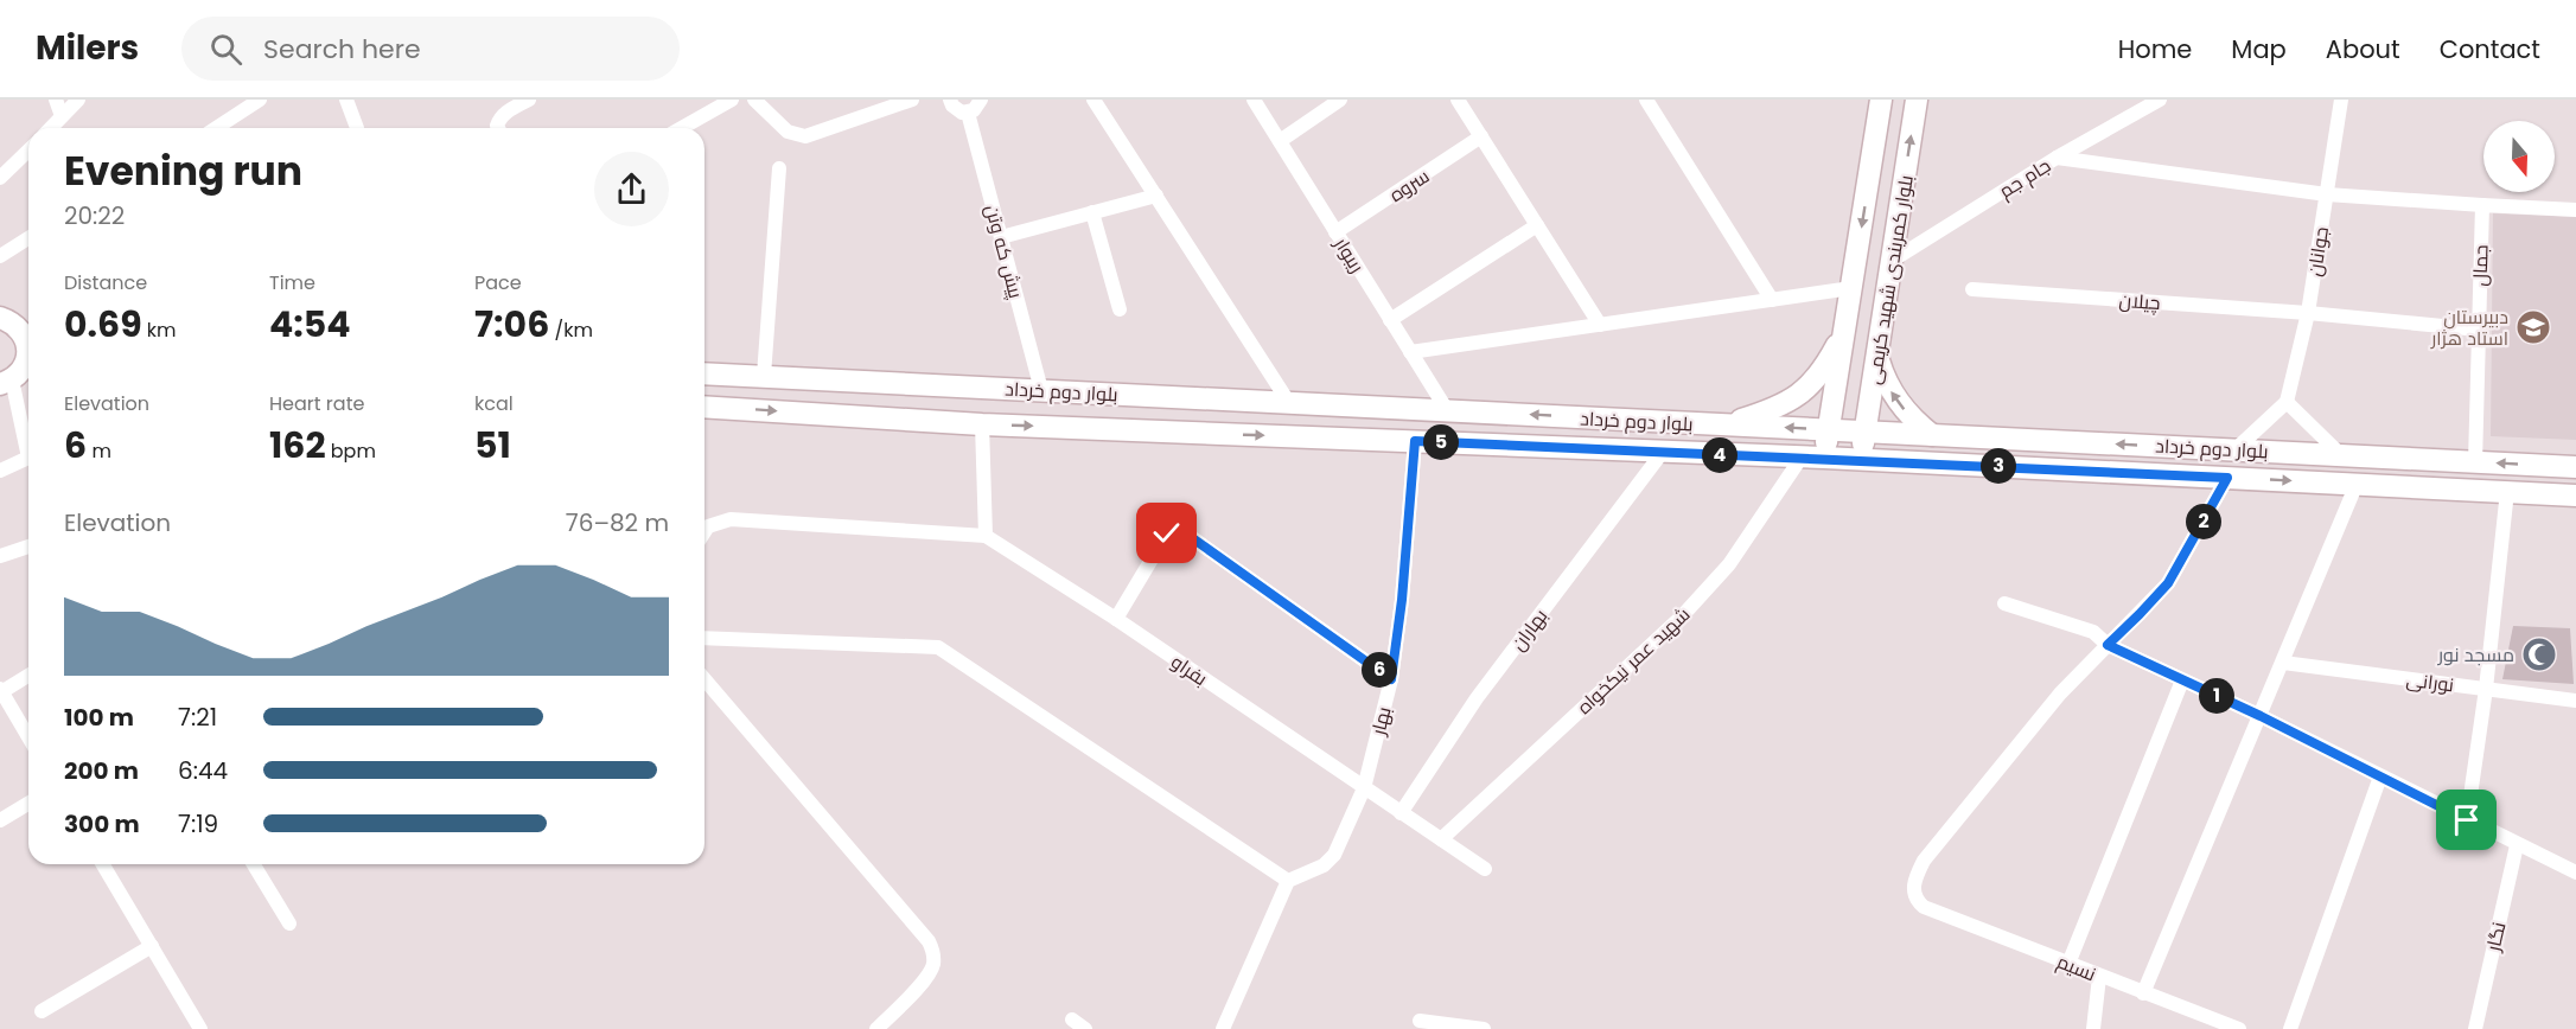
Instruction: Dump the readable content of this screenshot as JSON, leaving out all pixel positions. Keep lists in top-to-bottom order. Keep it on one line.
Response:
{"streets":{"street":["جام جم","سروه","پیش که وتن","جوانان","ریبوار","جمال","بلوار کمربندی شهید کریمی","چیلان","بلوار دوم خرداد","بهاران","شهید عمر نیکخواه","بفراو","نورانی","بهار","نگار","نسیم"]},"crossings":[["جام جم","بلوار کمربندی شهید کریمی"],["سروه","ریبوار"],["پیش که وتن","بلوار دوم خرداد"],["جوانان","چیلان"],["ریبوار","بلوار دوم خرداد"],["جمال","چیلان"],["جمال","بلوار دوم خرداد"],["بلوار کمربندی شهید کریمی","بلوار دوم خرداد"],["بلوار دوم خرداد","بهاران"],["بلوار دوم خرداد","شهید عمر نیکخواه"],["بلوار دوم خرداد","بهار"],["بهاران","بفراو"],["شهید عمر نیکخواه","بفراو"],["بفراو","بهار"]],"places":{"school or university":["دبیرستان استاد هژار"],"mosque":["مسجد نور"]},"north":"bottom","page":{"header":"Milers","search":"Search here","nav":["Home","Map","About","Contact"],"heading":["Evening run","20:22"],"stats":[["Distance","0.69 km"],["Time","4:54"],["Pace","7:06 /km"],["Elevation","6 m"],["Heart rate","162 bpm"],["kcal","51"]],"pins":["5","4","3","2","6","1"],"chart":["Elevation","76–82 m"],"list":[{"name":"100 m","note":"7:21"},{"name":"200 m","note":"6:44"},{"name":"300 m","note":"7:19"}]}}
